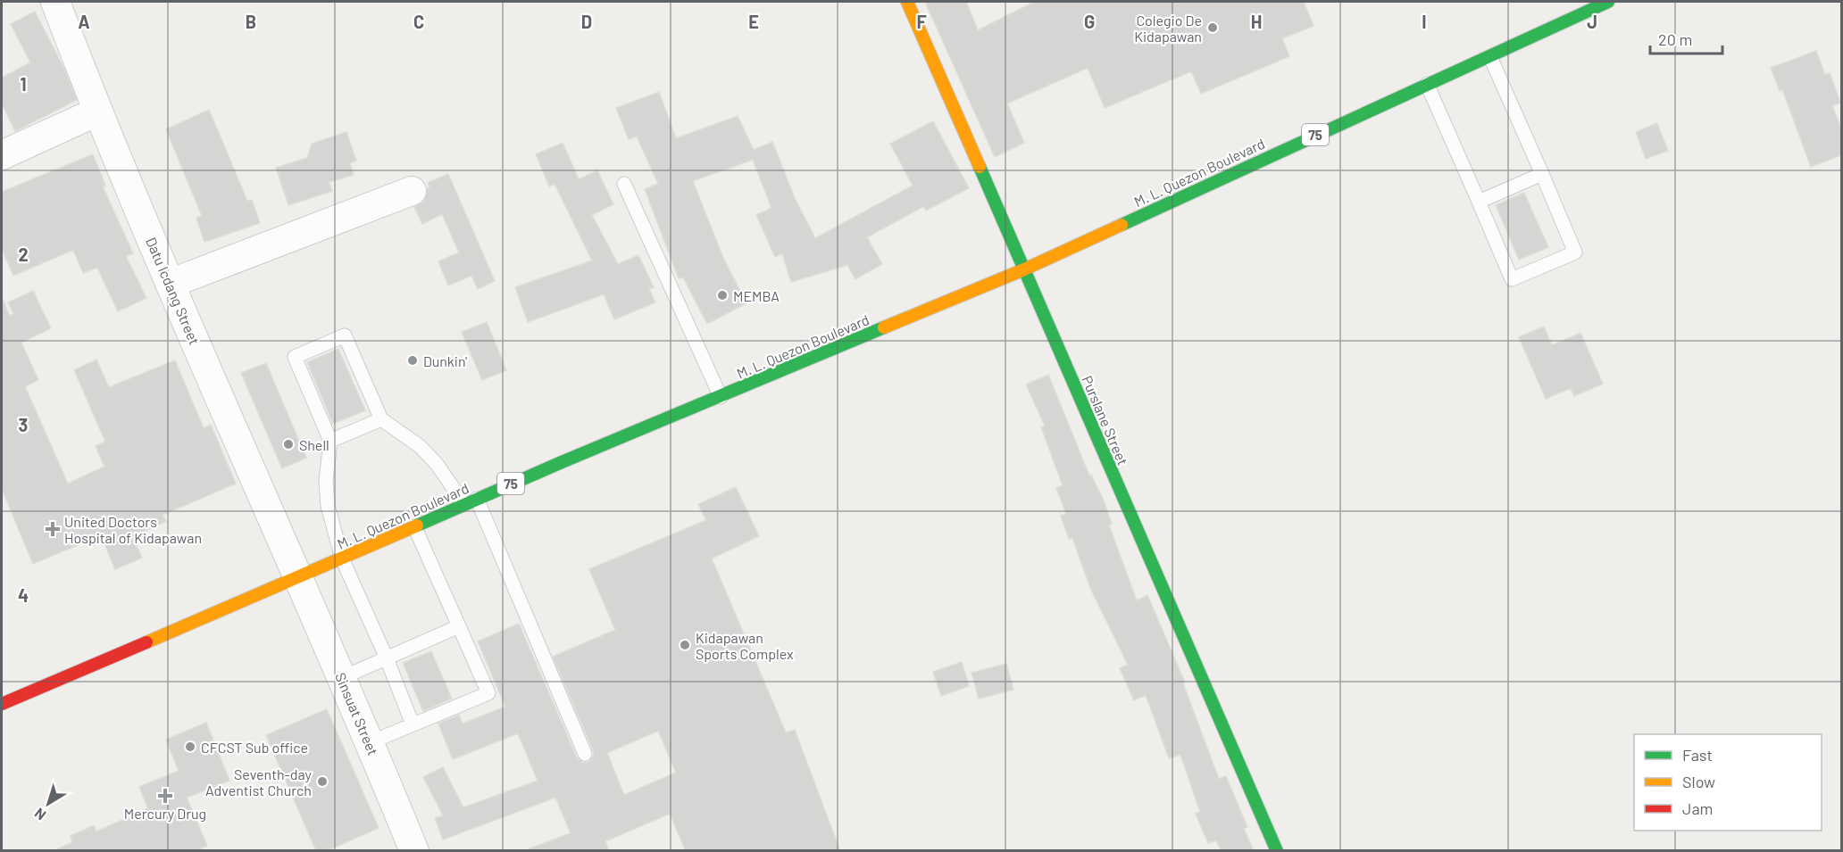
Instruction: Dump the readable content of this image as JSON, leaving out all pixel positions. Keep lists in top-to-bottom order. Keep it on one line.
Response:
{"streets":{"main road":["75","M. L. Quezon Boulevard","Purslane Street"],"street":["Datu Icdang Street","Sinsuat Street"]},"crossings":[["M. L. Quezon Boulevard","Datu Icdang Street"],["M. L. Quezon Boulevard","Purslane Street"],["M. L. Quezon Boulevard","Sinsuat Street"],["Datu Icdang Street","Sinsuat Street"]],"places":{"other":["Colegio De Kidapawan","MEMBA","Dunkin'","Shell","Kidapawan Sports Complex","CFCST Sub office","Seventh-day Adventist Church"],"health":["United Doctors Hospital of Kidapawan","Mercury Drug"]},"legend":["Fast","Slow","Jam"],"scale_bar":"20 m","north":"bottom left","grid":{"columns":["A","B","C","D","E","F","G","H","I","J"],"rows":["1","2","3","4"]}}
